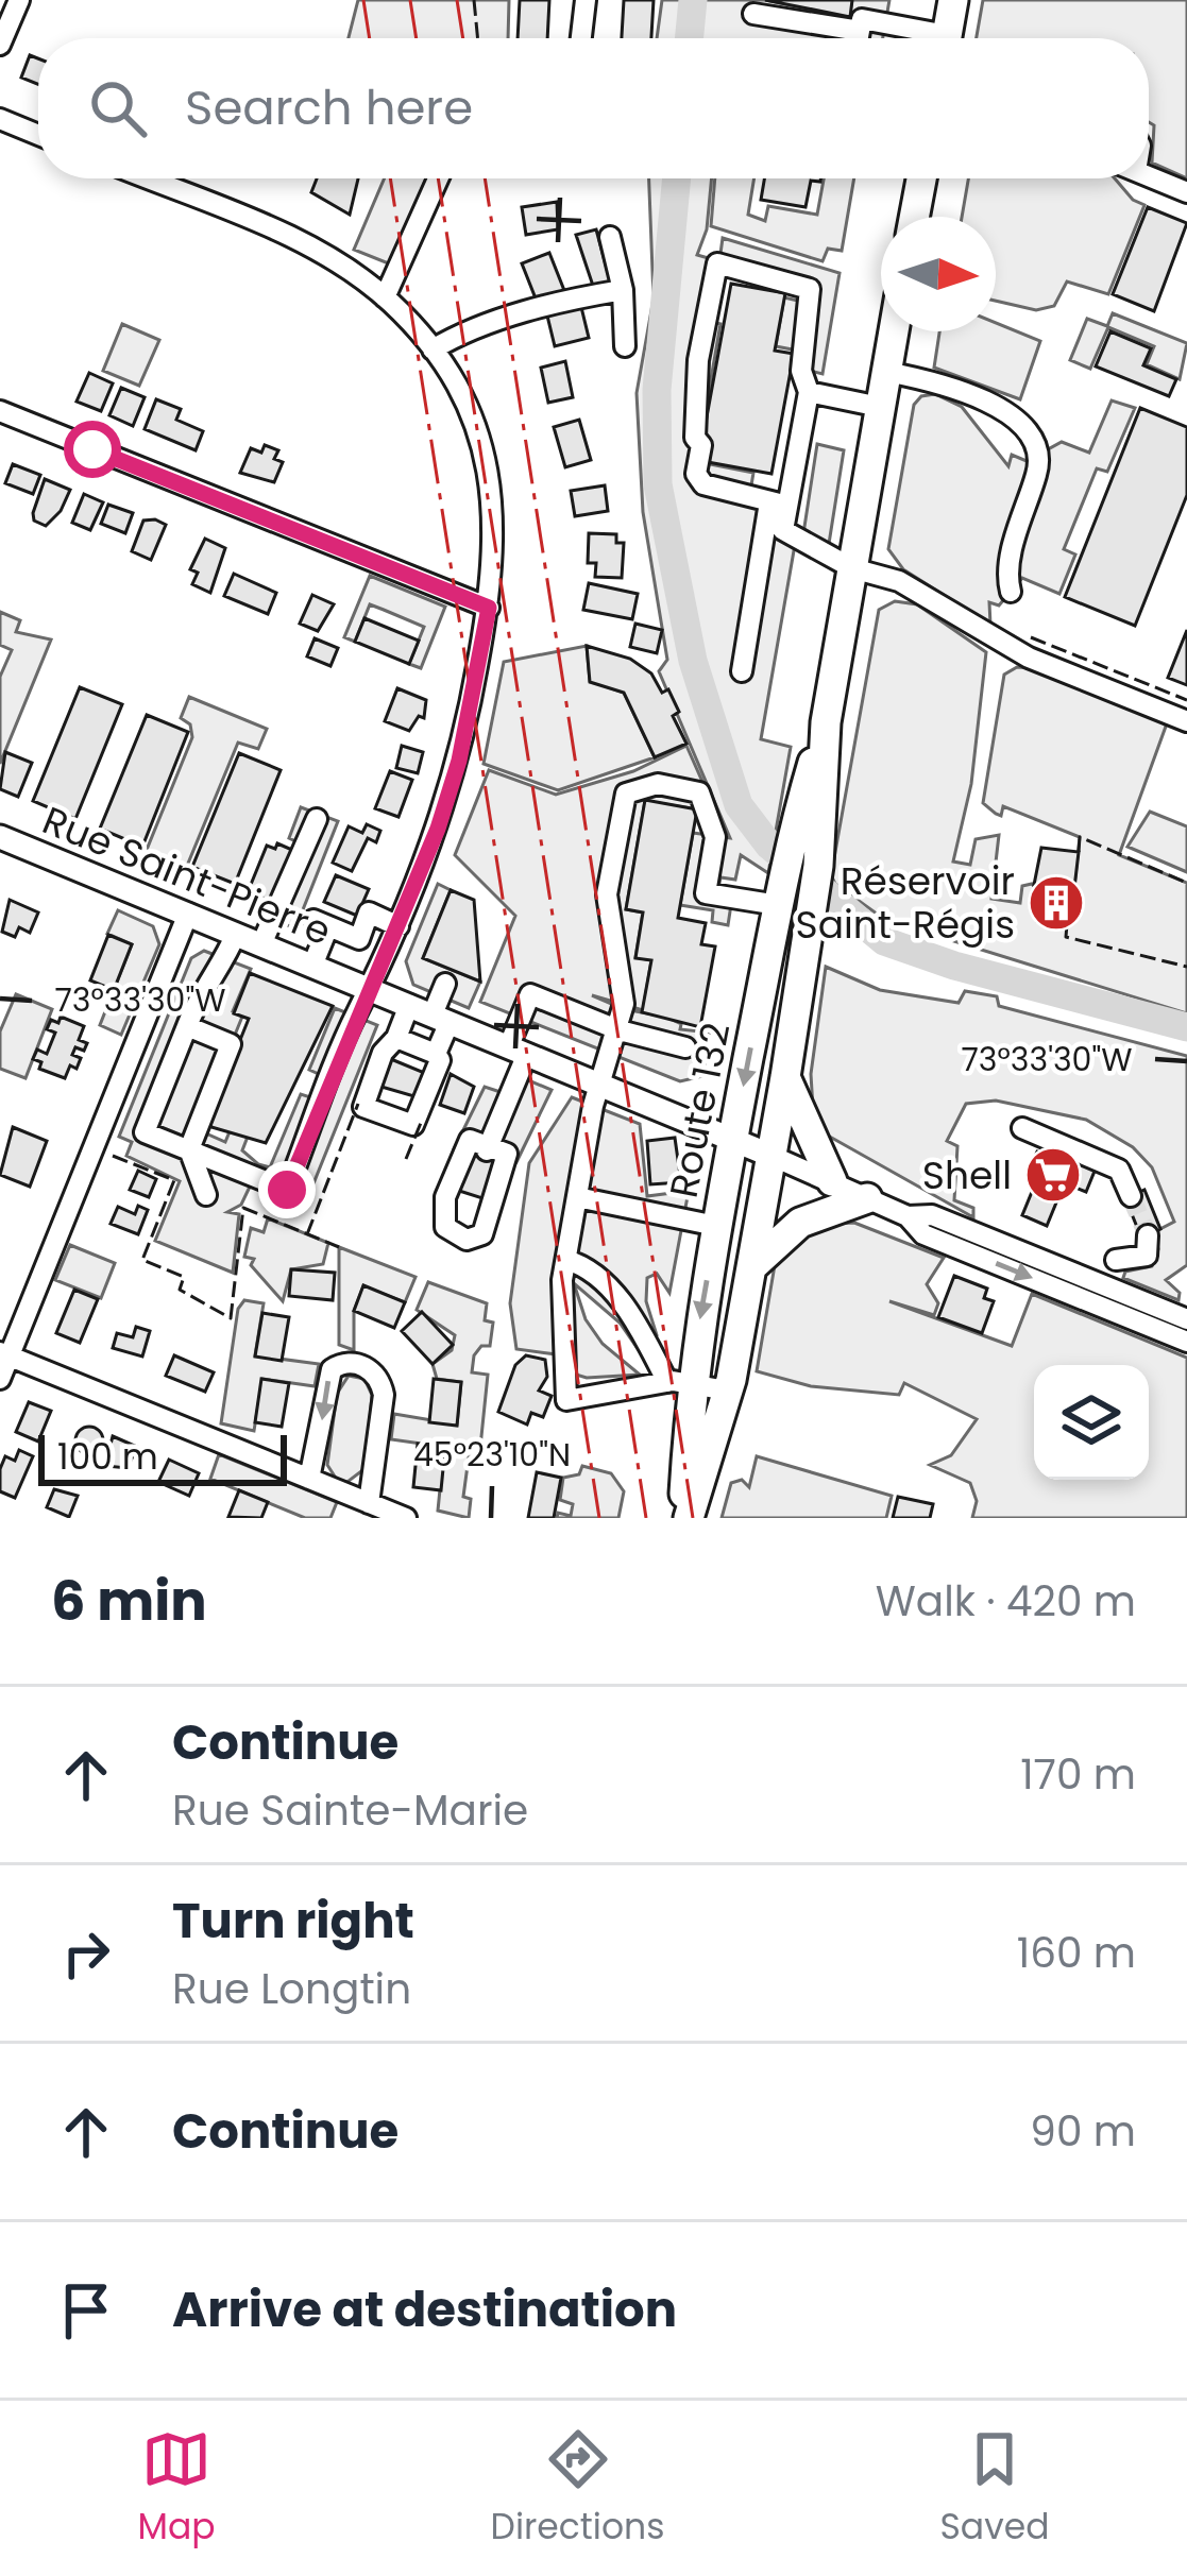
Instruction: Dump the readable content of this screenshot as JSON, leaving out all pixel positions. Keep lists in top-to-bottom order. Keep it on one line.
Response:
{"streets":{"highway":["Route 132"],"main road":["Rue Saint-Pierre"]},"crossings":[["Rue Saint-Pierre","Route 132"]],"places":{"building":["Réservoir Saint-Régis"],"supermarket":["Shell"]},"scale_bar":"100 m","north":"right","page":{"search":"Search here","scale":"100 m","heading":["6 min","Walk · 420 m"],"list":[["Continue","Rue Sainte-Marie","170 m"],["Turn right","Rue Longtin","160 m"],["Continue","90 m"],"Arrive at destination"],"nav":["Map","Directions","Saved"]},"coordinates":["73°33'30\"W","45°23'10\"N"]}
